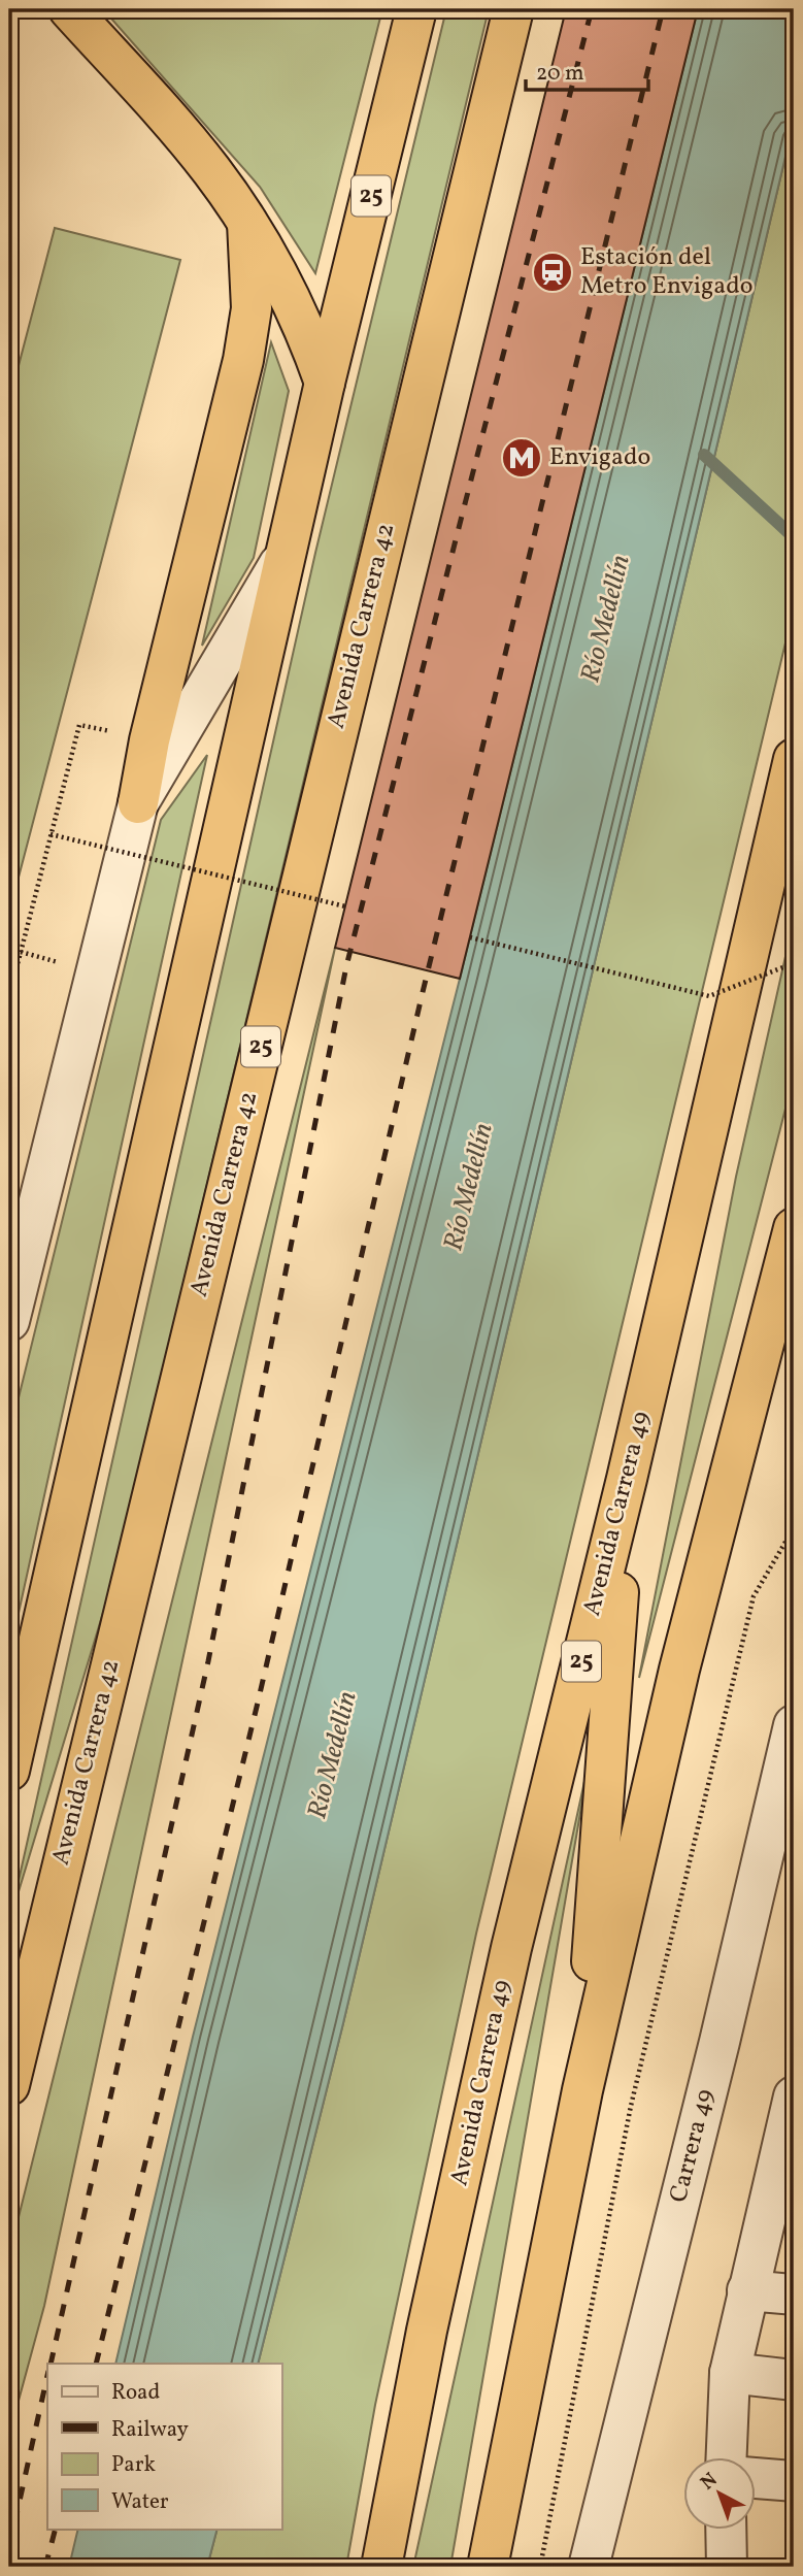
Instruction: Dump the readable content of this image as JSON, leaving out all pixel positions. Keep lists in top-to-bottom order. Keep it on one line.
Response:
{"streets":{"highway":["25","Avenida Carrera 42","Avenida Carrera 49"],"street":["Carrera 49"]},"water":["Río Medellín"],"places":{"station":["Estación del Metro Envigado"],"metro station":["Envigado"]},"legend":["Road","Railway","Park","Water"],"scale_bar":"20 m","north":"top left"}
